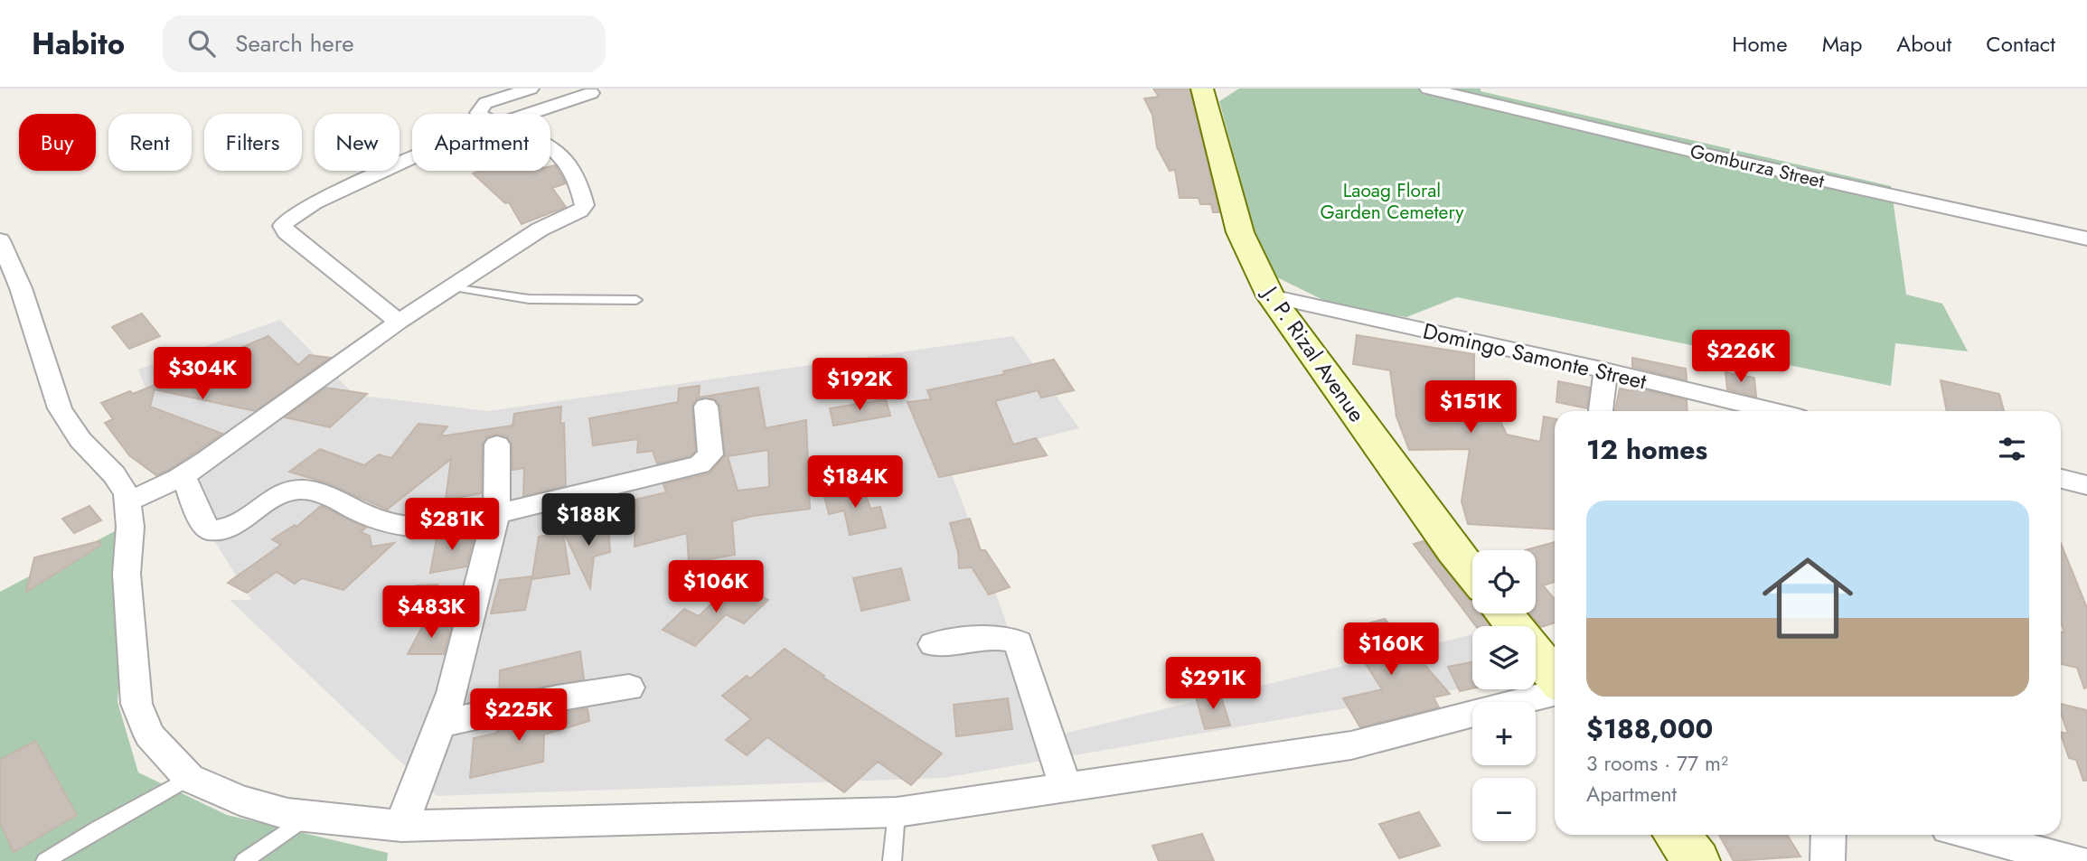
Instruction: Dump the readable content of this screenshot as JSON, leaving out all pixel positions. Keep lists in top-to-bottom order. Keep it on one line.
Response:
{"streets":{"main road":["J. P. Rizal Avenue"],"street":["Gomburza Street","Domingo Samonte Street"]},"crossings":[["J. P. Rizal Avenue","Domingo Samonte Street"]],"parks":["Laoag Floral Garden Cemetery"],"page":{"header":"Habito","search":"Search here","nav":["Home","Map","About","Contact"],"chip":["Buy","Rent","Filters","New","Apartment"],"price":["$226K","$304K","$192K","$151K","$184K","$188K","$281K","$106K","$483K","$160K","$291K","$225K"],"heading":"12 homes","list":[{"name":"$188,000","note":"3 rooms · 77 m² · Apartment"}],"map_buttons":["+","−"]}}
